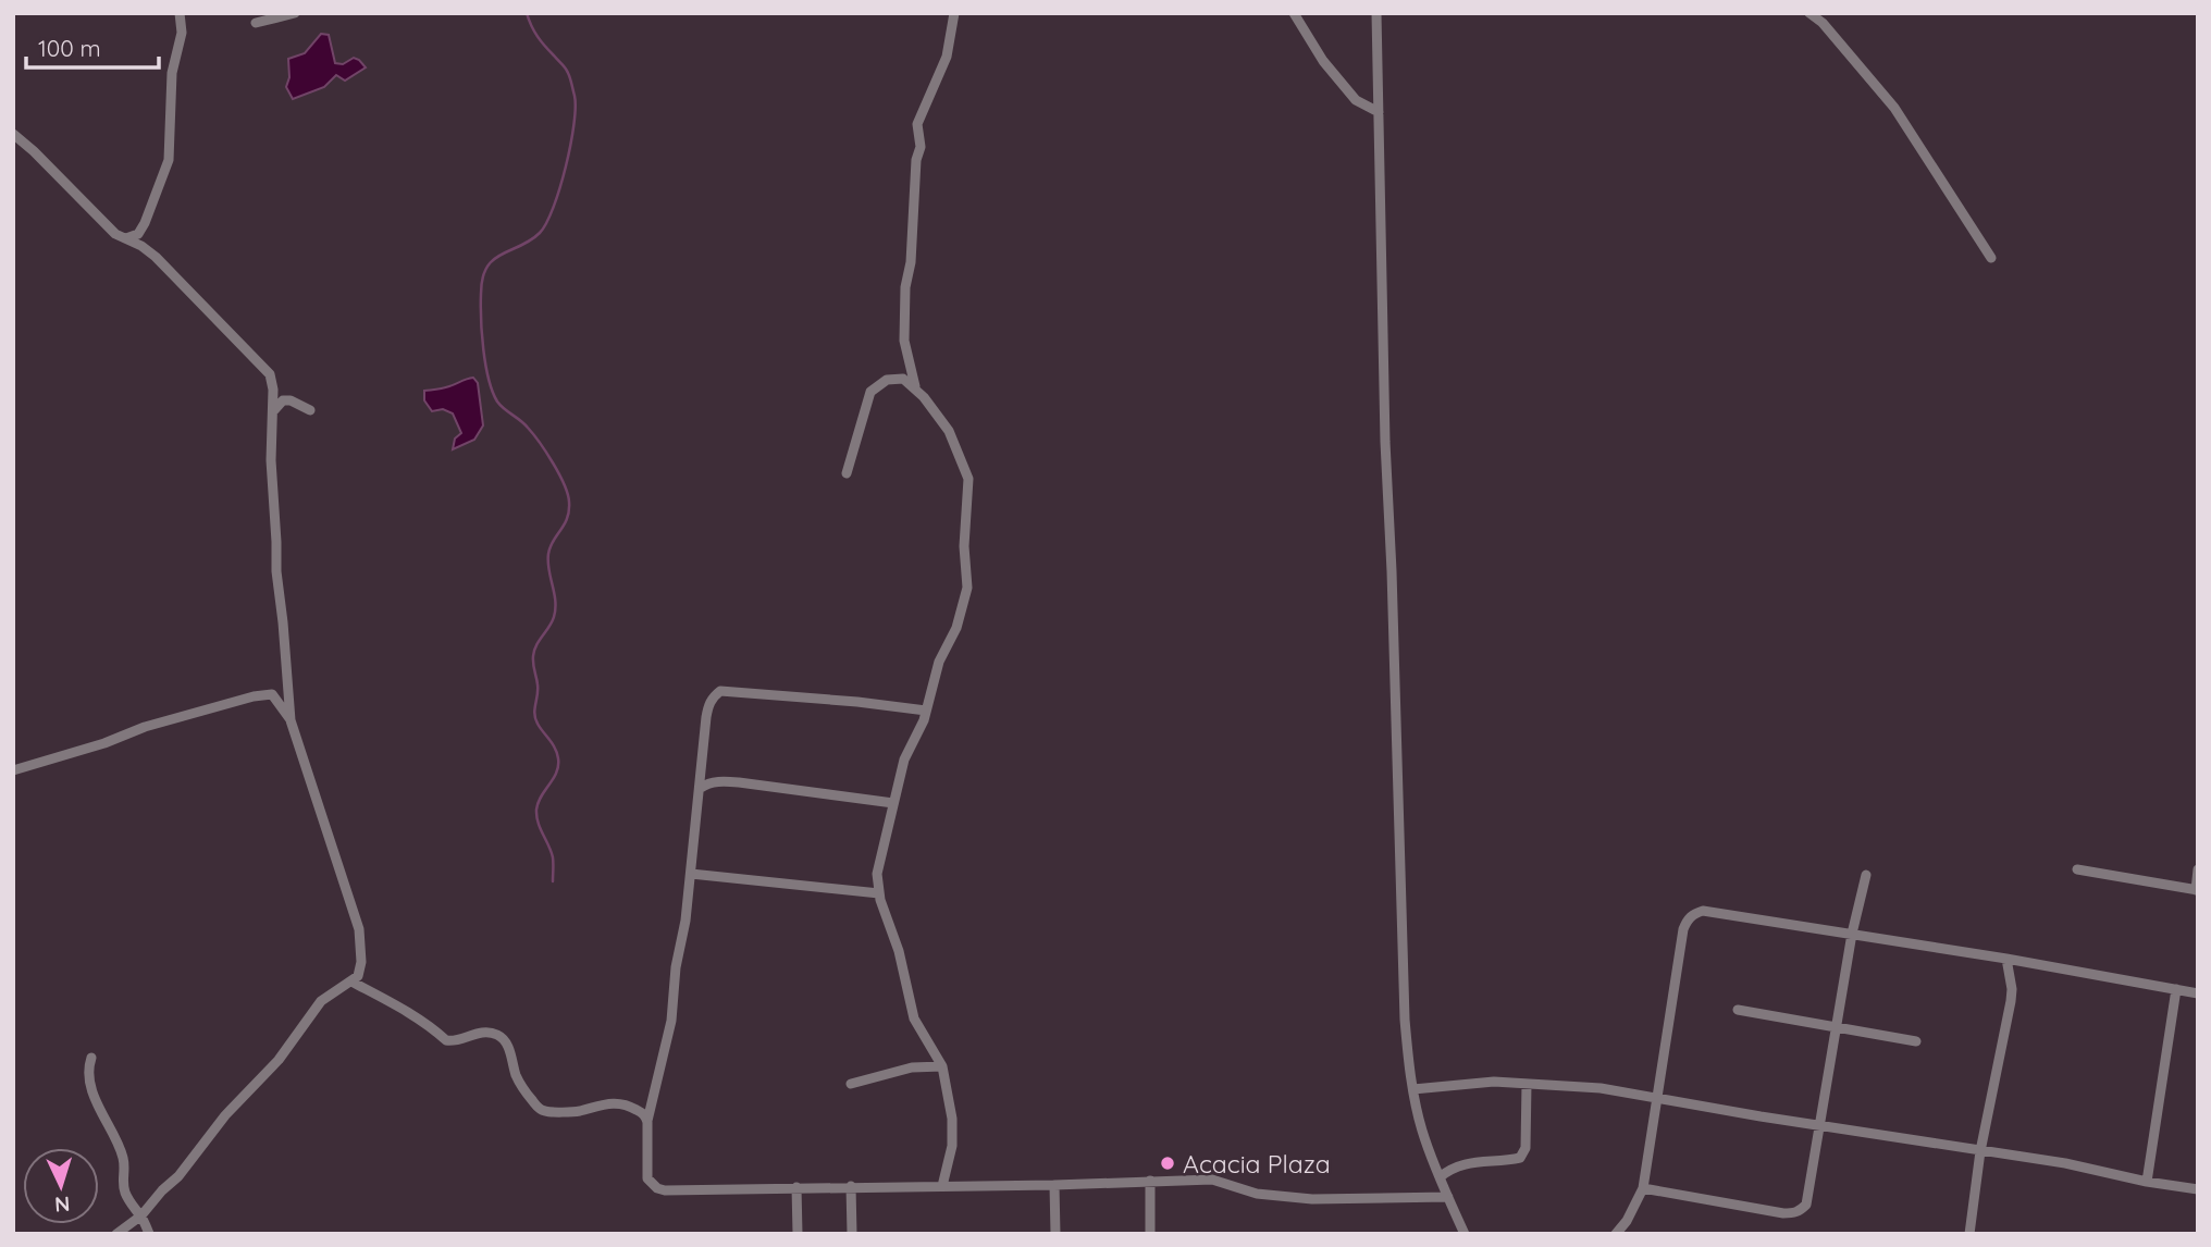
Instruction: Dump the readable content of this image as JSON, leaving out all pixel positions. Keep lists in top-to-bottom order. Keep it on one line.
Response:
{"places":["Acacia Plaza"],"scale_bar":"100 m","north":"bottom"}
